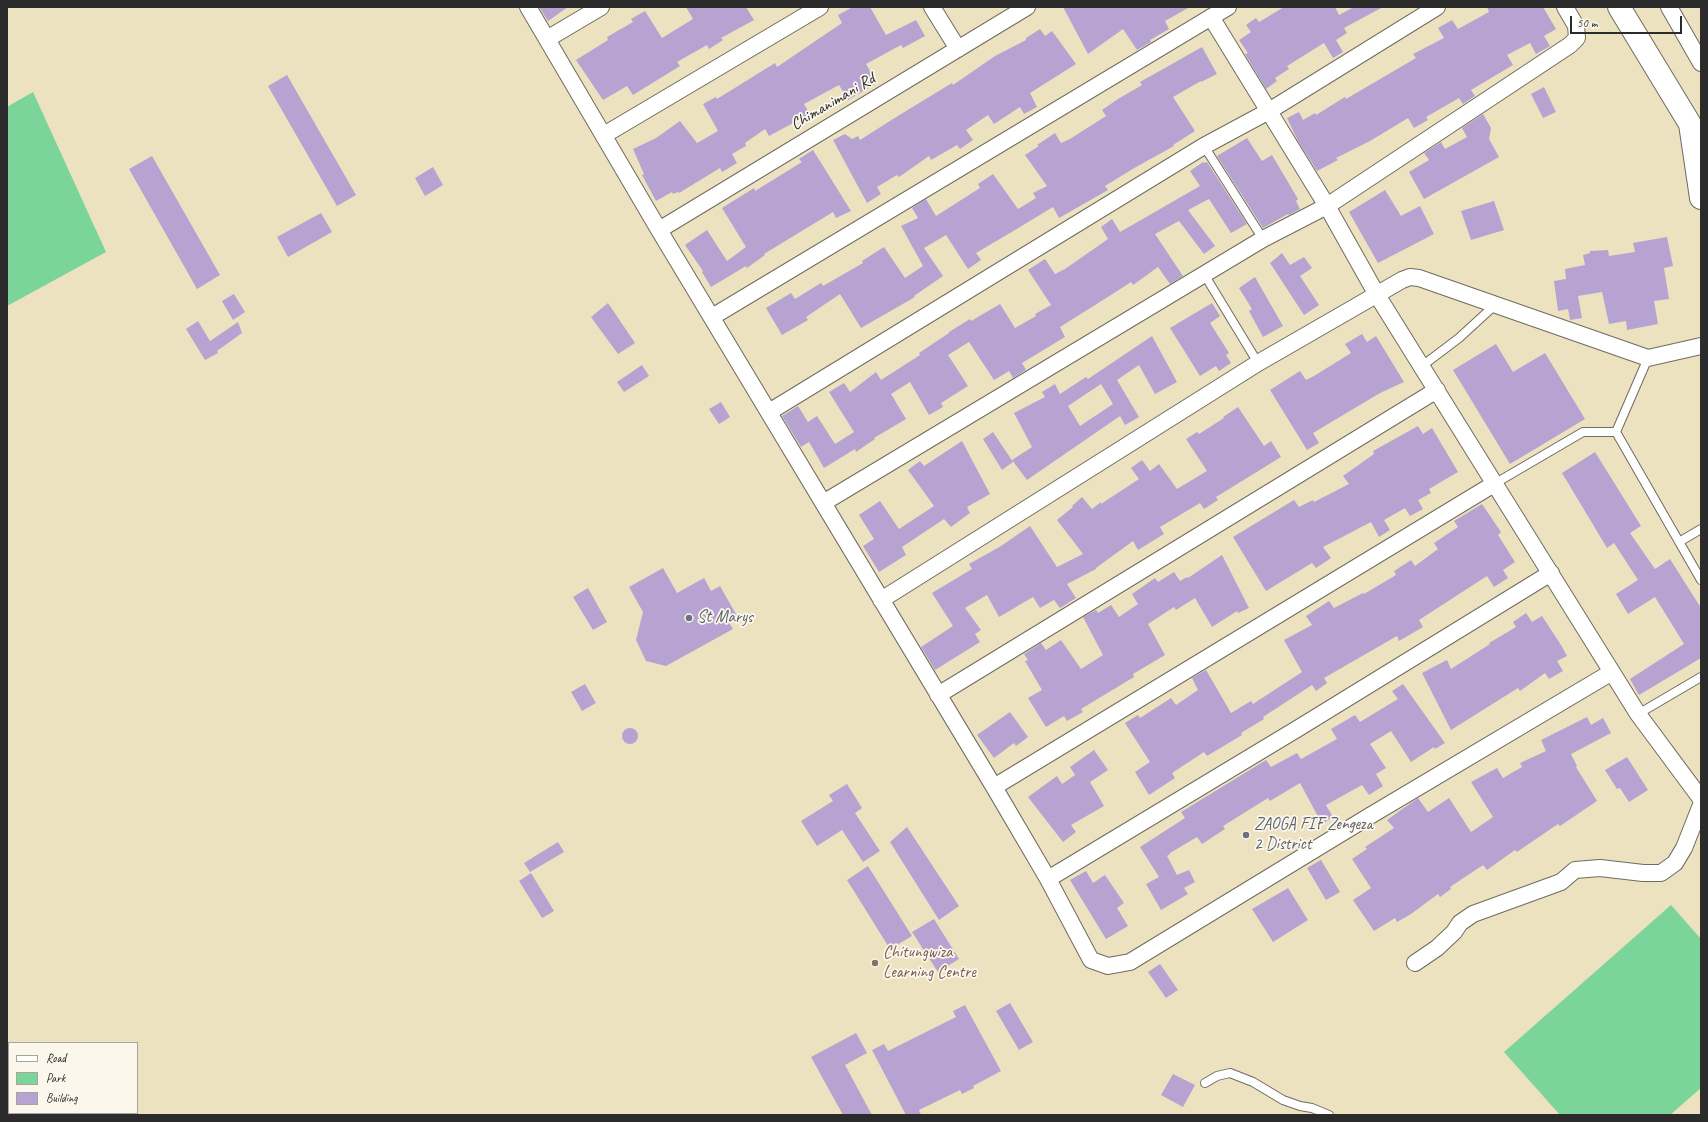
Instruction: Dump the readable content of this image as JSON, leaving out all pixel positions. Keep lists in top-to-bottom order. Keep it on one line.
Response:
{"streets":{"street":["Chimanimani Rd"]},"places":["St Marys","ZAOGA FIF Zengeza 2 District","Chitungwiza Learning Centre"],"legend":["Road","Park","Building"],"scale_bar":"50 m"}
